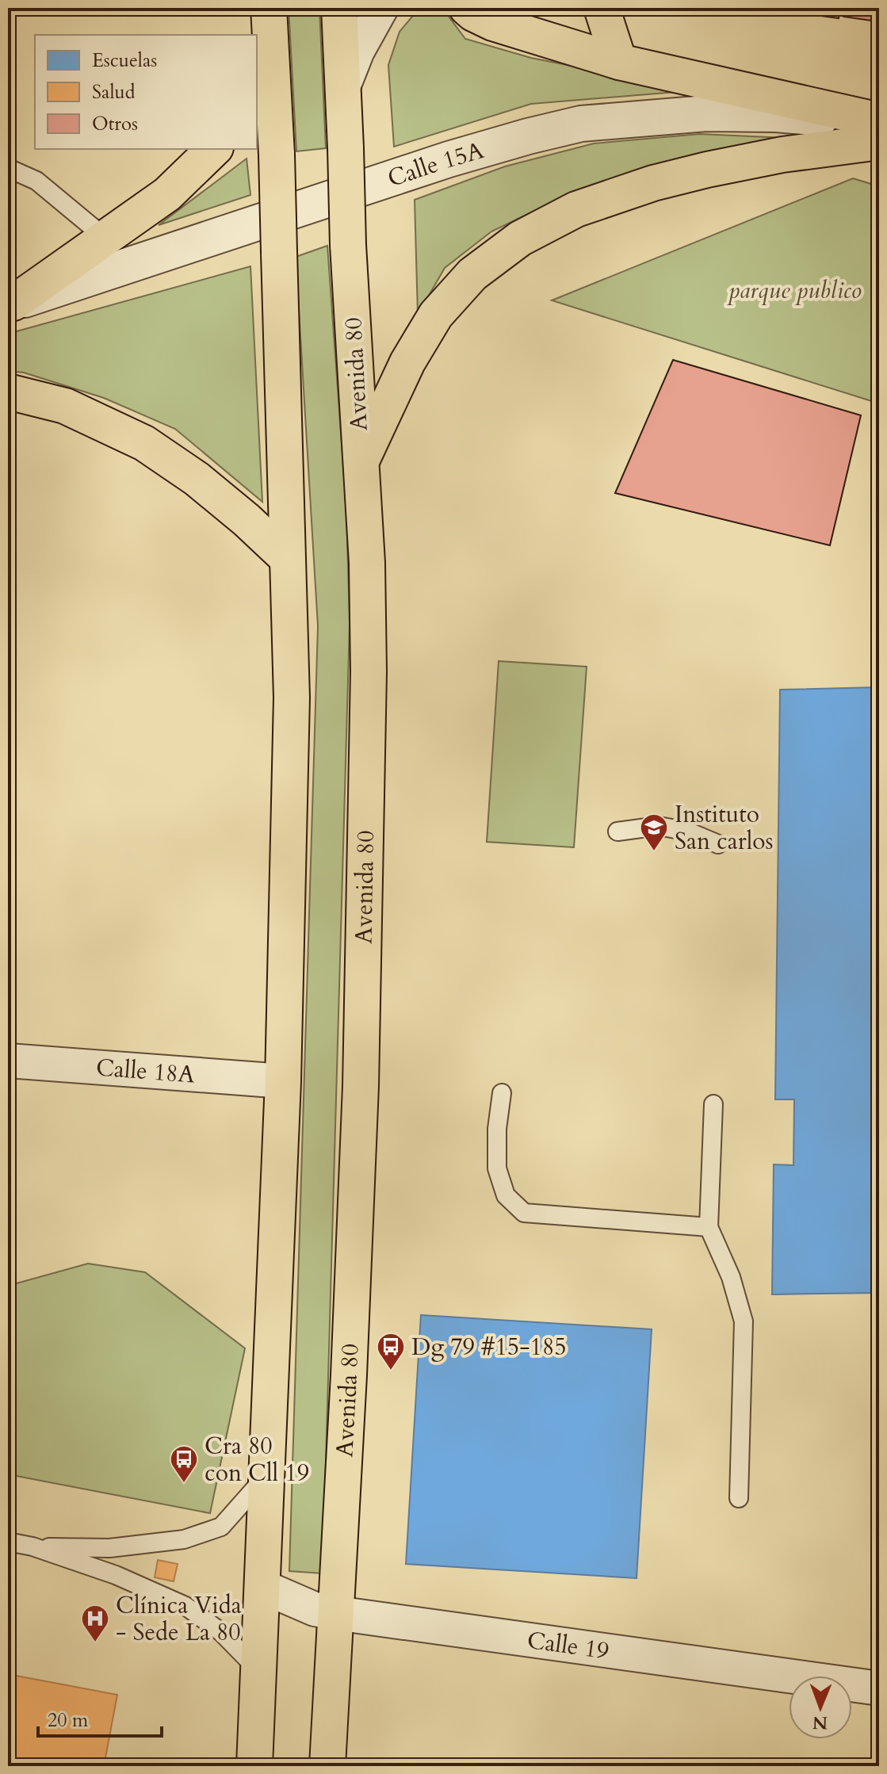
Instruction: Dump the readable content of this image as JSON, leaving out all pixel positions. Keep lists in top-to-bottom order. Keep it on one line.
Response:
{"streets":{"main road":["Avenida 80"],"street":["Calle 15A","Calle 18A","Calle 19"]},"crossings":[["Avenida 80","Calle 19"]],"parks":["parque publico"],"places":{"school or university":["Instituto San carlos"],"bus stop":["Dg 79 #15-185","Cra 80 con Cll 19"],"hospital":["Clínica Vida - Sede La 80"]},"legend":["Escuelas","Salud","Otros"],"scale_bar":"20 m","north":"bottom"}
